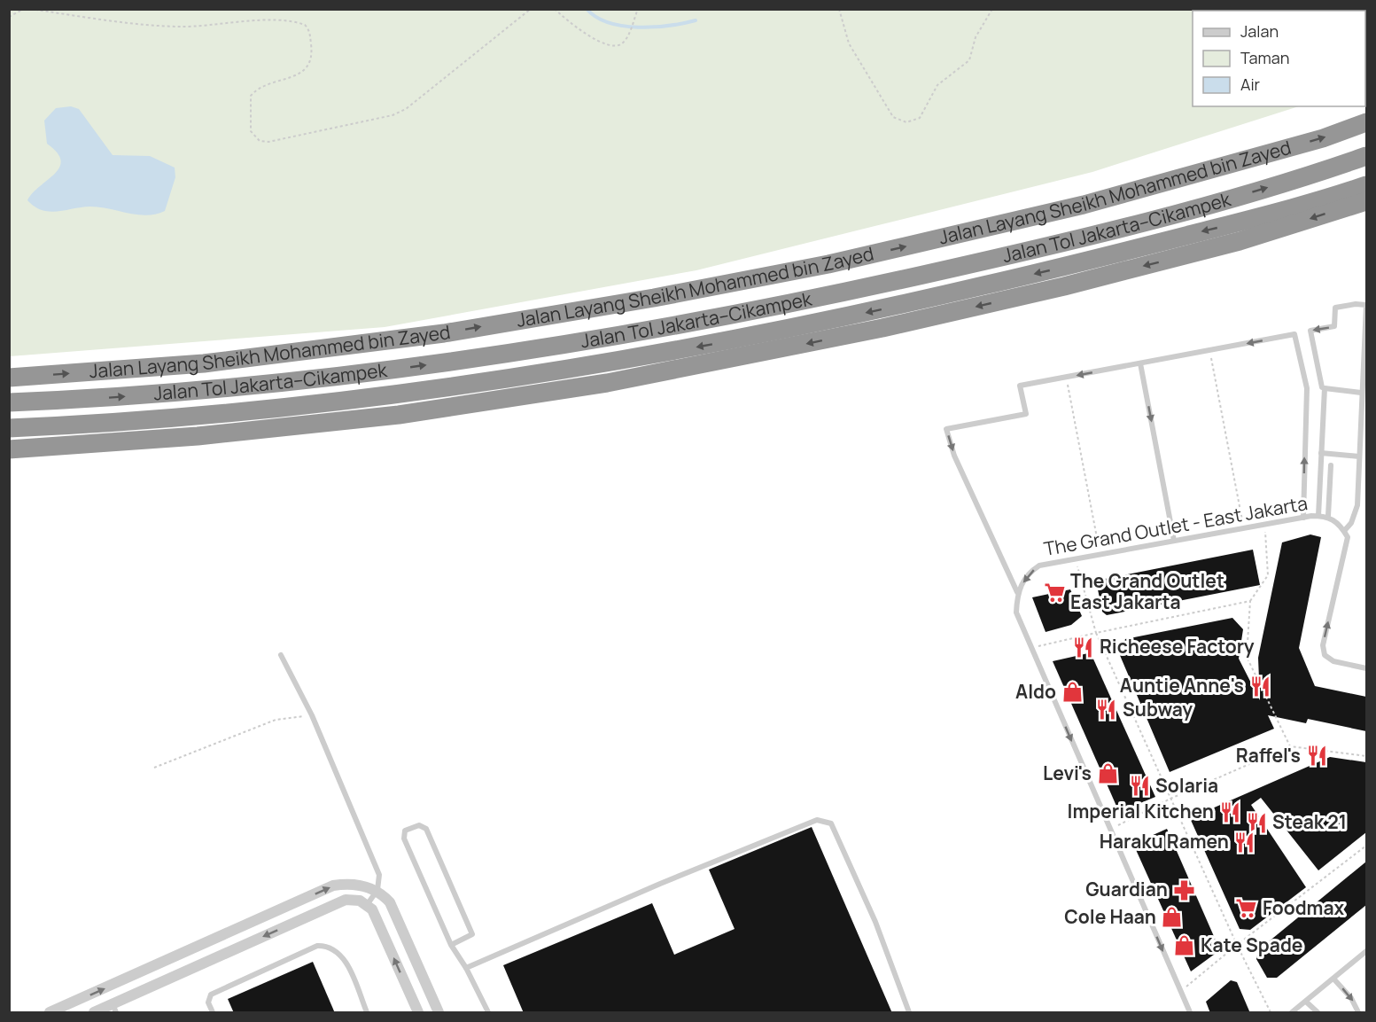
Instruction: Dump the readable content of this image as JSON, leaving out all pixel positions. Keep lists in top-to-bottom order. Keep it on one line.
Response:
{"streets":{"highway":["Jalan Layang Sheikh Mohammed bin Zayed","Jalan Tol Jakarta–Cikampek"],"lane":["The Grand Outlet - East Jakarta"]},"places":{"supermarket":["The Grand Outlet East Jakarta","Foodmax"],"restaurant":["Richeese Factory","Auntie Anne's","Subway","Raffel's","Solaria","Imperial Kitchen","Steak 21","Haraku Ramen"],"shop":["Aldo","Levi's","Cole Haan","Kate Spade"],"pharmacy":["Guardian"]},"legend":["Jalan","Taman","Air"]}
